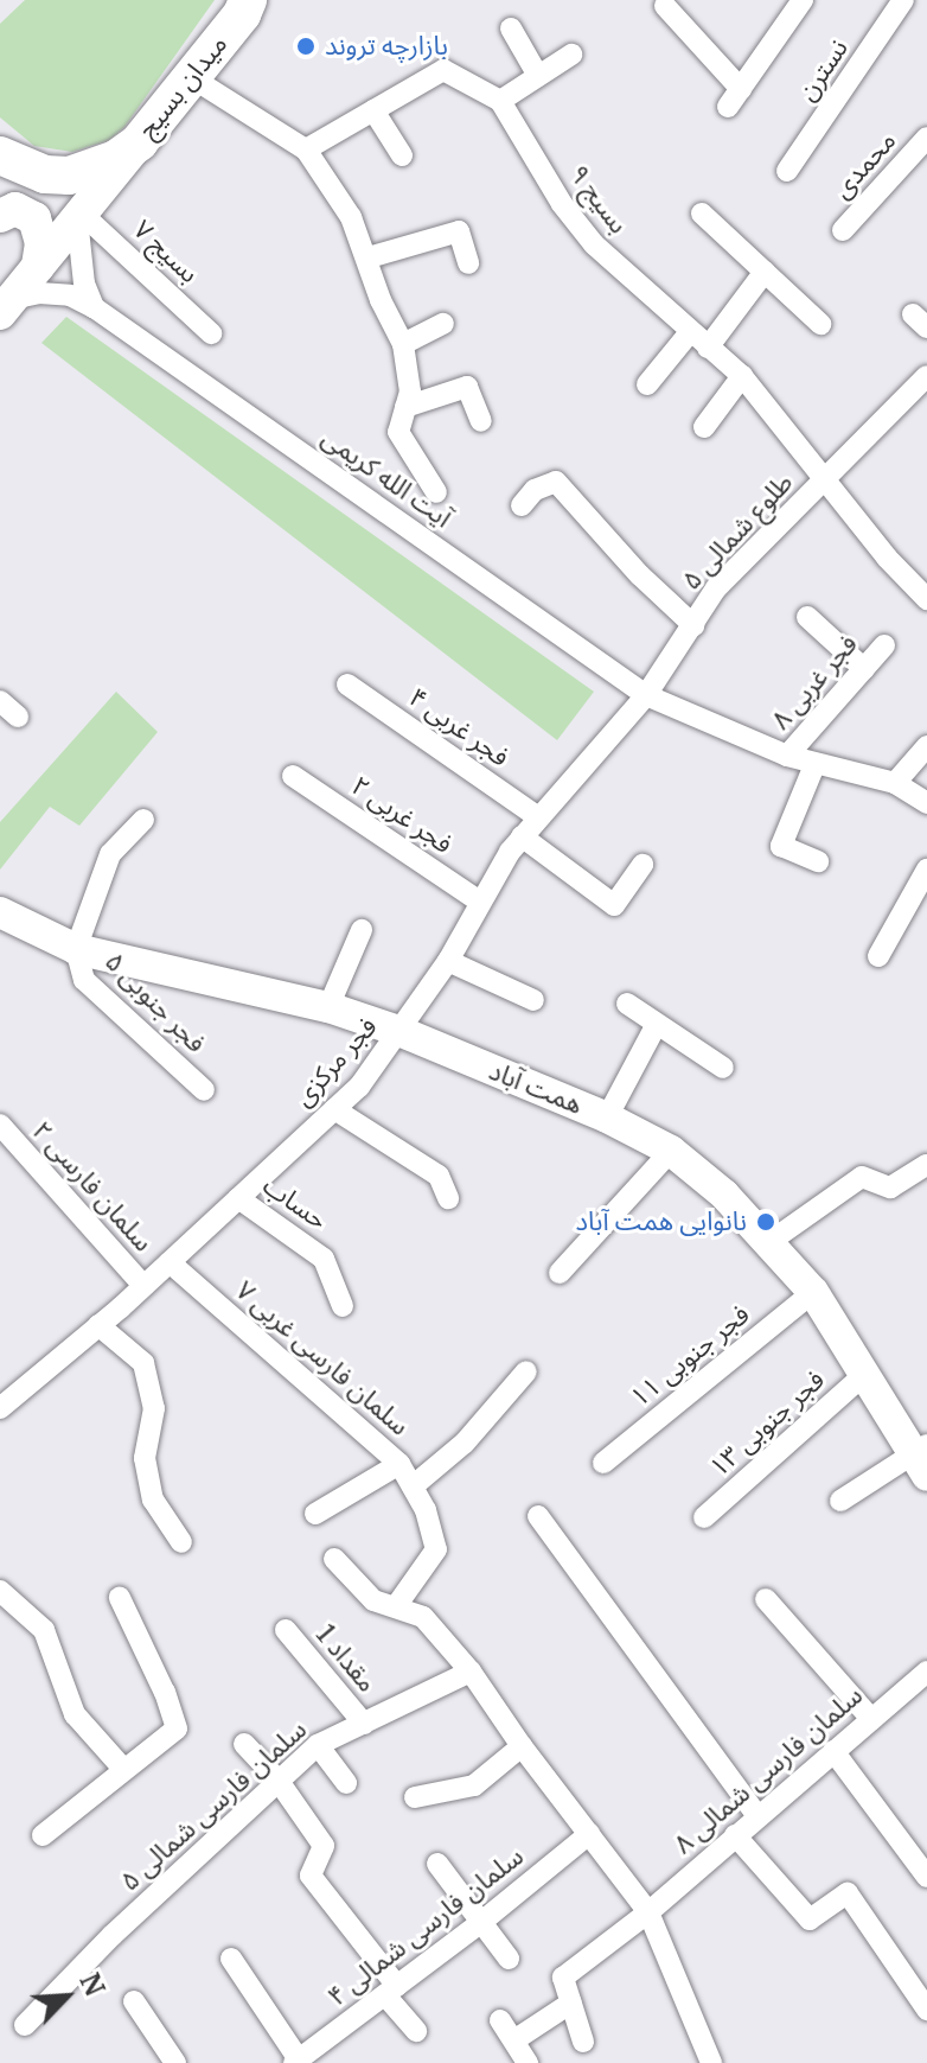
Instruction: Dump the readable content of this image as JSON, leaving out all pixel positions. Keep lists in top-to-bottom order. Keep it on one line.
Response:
{"streets":{"highway":["میدان بسیج"],"main road":["همت آباد"],"street":["نسترن","محمدی","بسیج ۹","بسیج ۷","آیت الله کریمی","طلوع شمالی ۵","فجر غربی ۸","فجر غربی ۴","فجر غربی ۲","فجر جنوبی ۵","فجر مرکزی","سلمان فارسی ۲","حساب","فجر جنوبی ۱۱","سلمان فارسی غربی ۷","فجر جنوبی ۱۳","مقداد 1","سلمان فارسی شمالی ۸","سلمان فارسی شمالی ۵","سلمان فارسی شمالی ۴"]},"crossings":[["بسیج ۹","طلوع شمالی ۵"],["آیت الله کریمی","طلوع شمالی ۵"],["آیت الله کریمی","فجر غربی ۸"],["آیت الله کریمی","فجر مرکزی"],["طلوع شمالی ۵","فجر مرکزی"],["فجر غربی ۴","فجر مرکزی"],["فجر غربی ۲","فجر مرکزی"],["فجر جنوبی ۵","همت آباد"],["فجر مرکزی","همت آباد"],["فجر مرکزی","سلمان فارسی ۲"],["فجر مرکزی","حساب"],["فجر مرکزی","سلمان فارسی غربی ۷"],["همت آباد","فجر جنوبی ۱۱"],["همت آباد","فجر جنوبی ۱۳"],["مقداد 1","سلمان فارسی شمالی ۵"]],"places":["بازارچه تروند","نانوایی همت آباد"],"north":"top right"}
